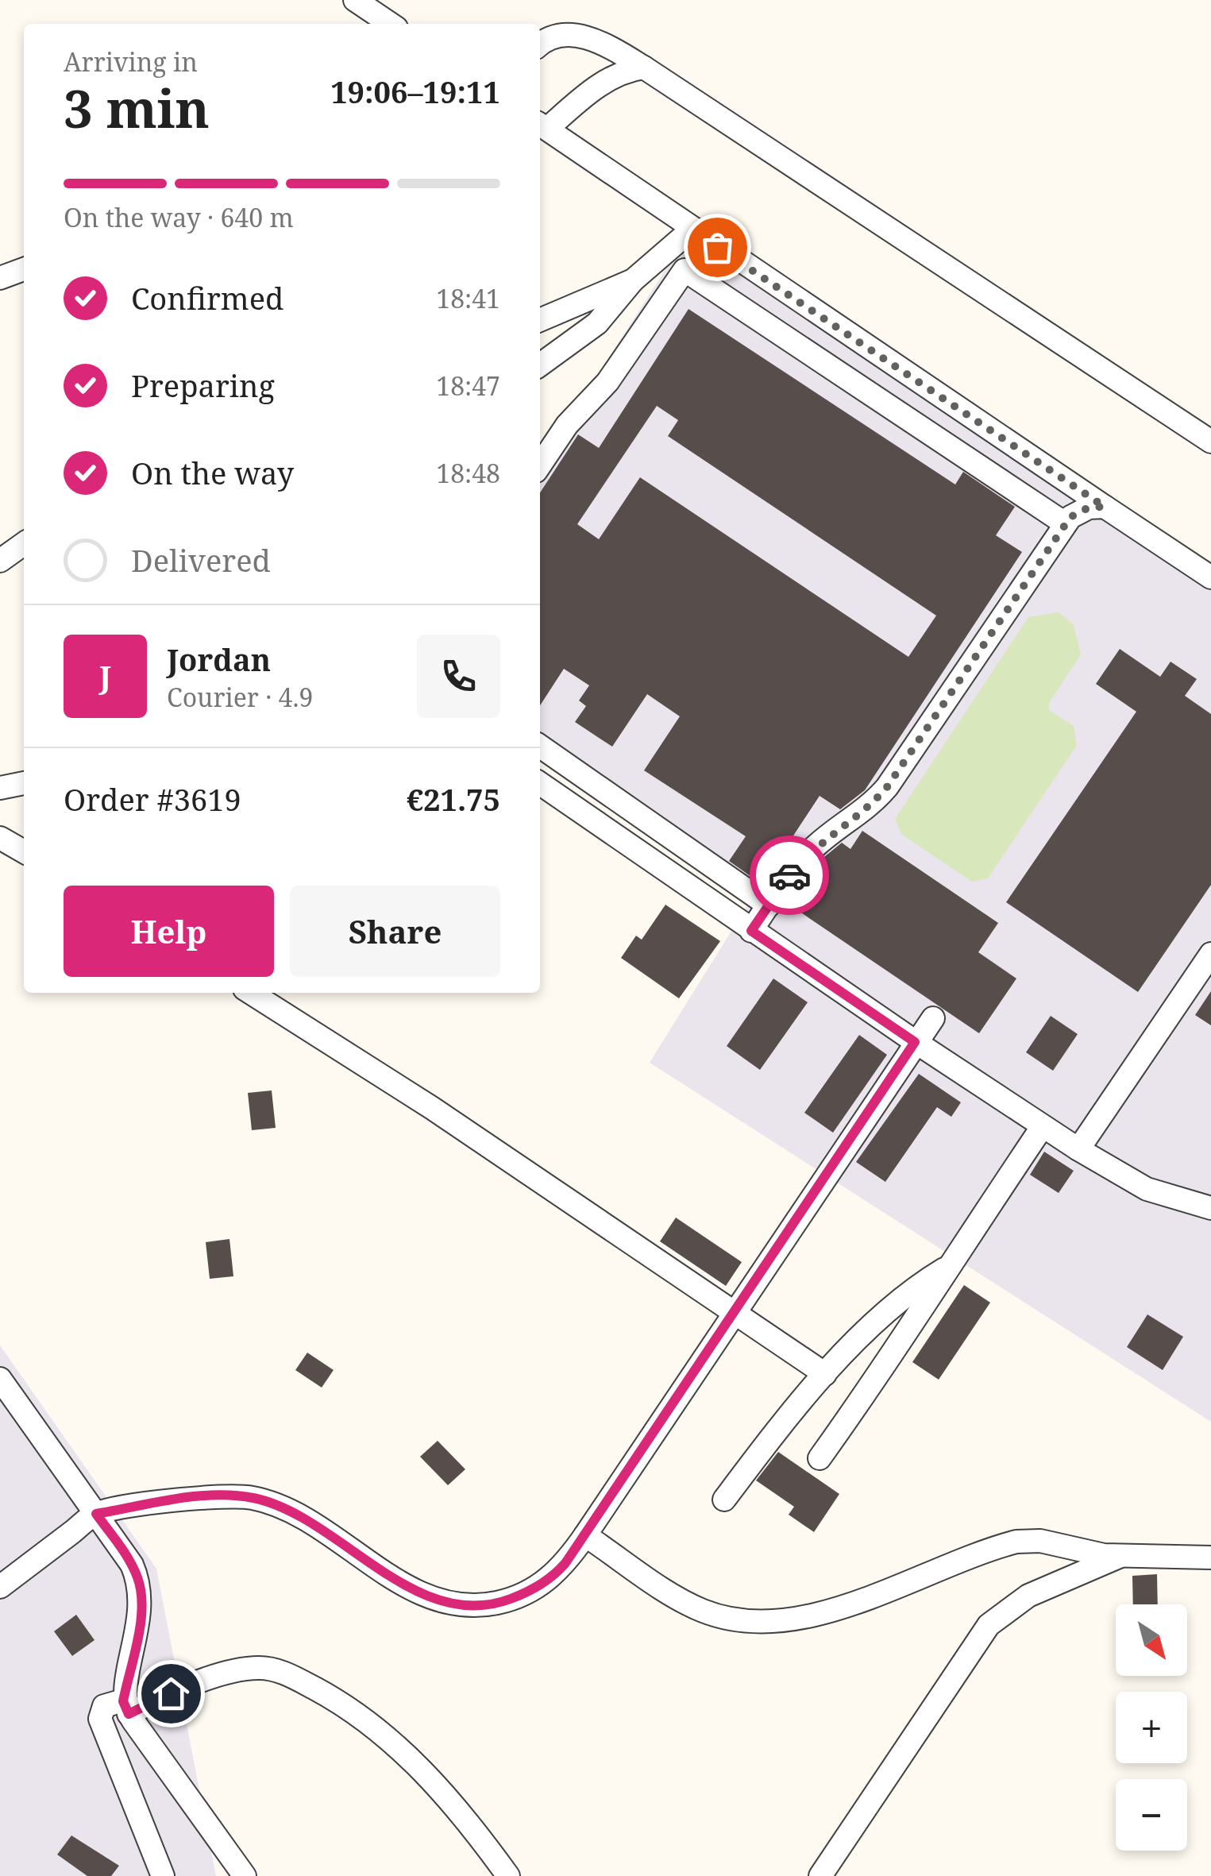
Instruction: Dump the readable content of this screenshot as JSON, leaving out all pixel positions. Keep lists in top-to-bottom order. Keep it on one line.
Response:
{"north":"bottom right","page":{"heading":["3 min","Arriving in","19:06–19:11"],"panel":["Jordan","Courier · 4.9","Order #3619","€21.75"],"bar":"On the way · 640 m","list":[["Confirmed","18:41"],["Preparing","18:47"],["On the way","18:48"],"Delivered"],"round":"J","buttons":["Help","Share"],"map_buttons":["+","−"]}}
